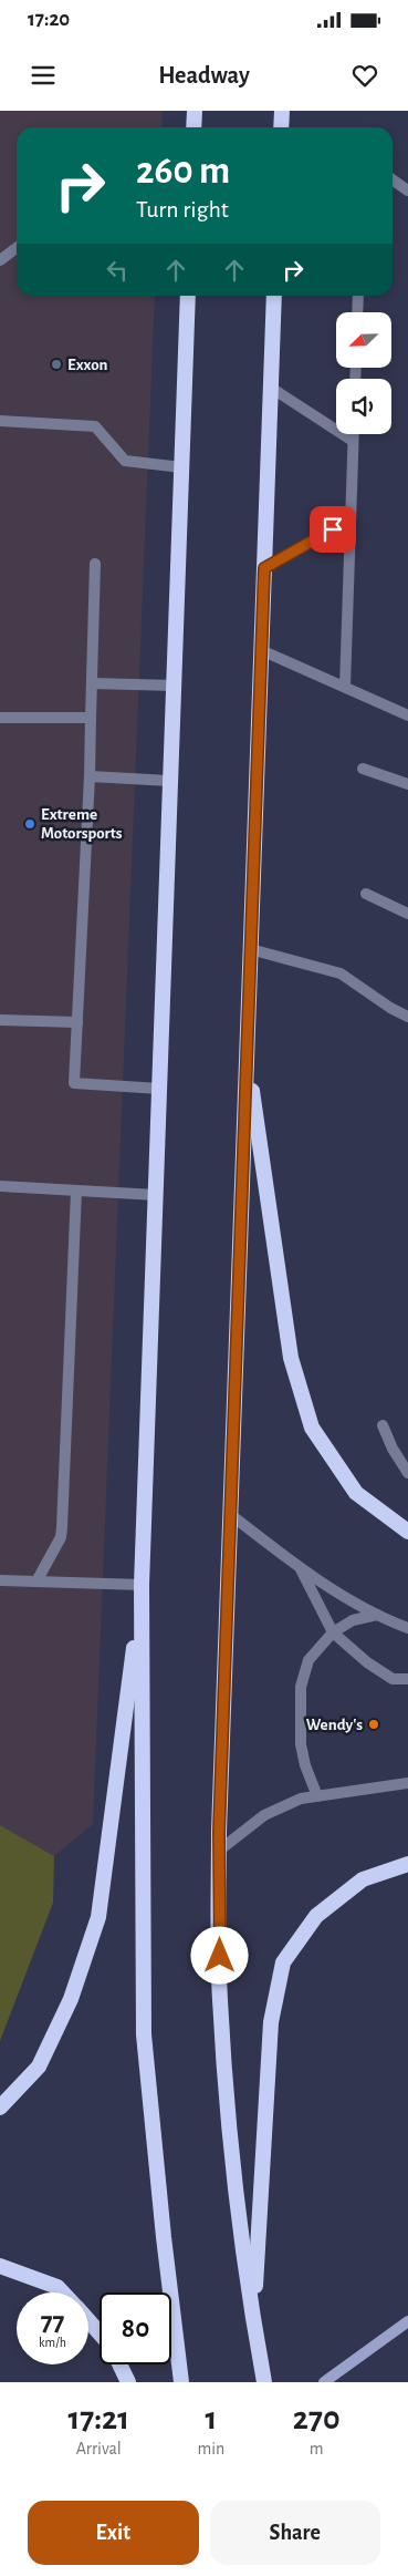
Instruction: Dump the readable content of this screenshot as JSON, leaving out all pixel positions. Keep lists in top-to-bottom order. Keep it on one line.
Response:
{"places":["Exxon","Extreme Motorsports","Wendy's"],"north":"bottom left","page":{"status":"17:20","header":"Headway","turn":["260 m","Turn right"],"speed":"77 km/h","limit":"80","eta":["17:21","Arrival","1","min","270","m"],"buttons":["Exit","Share"]}}
